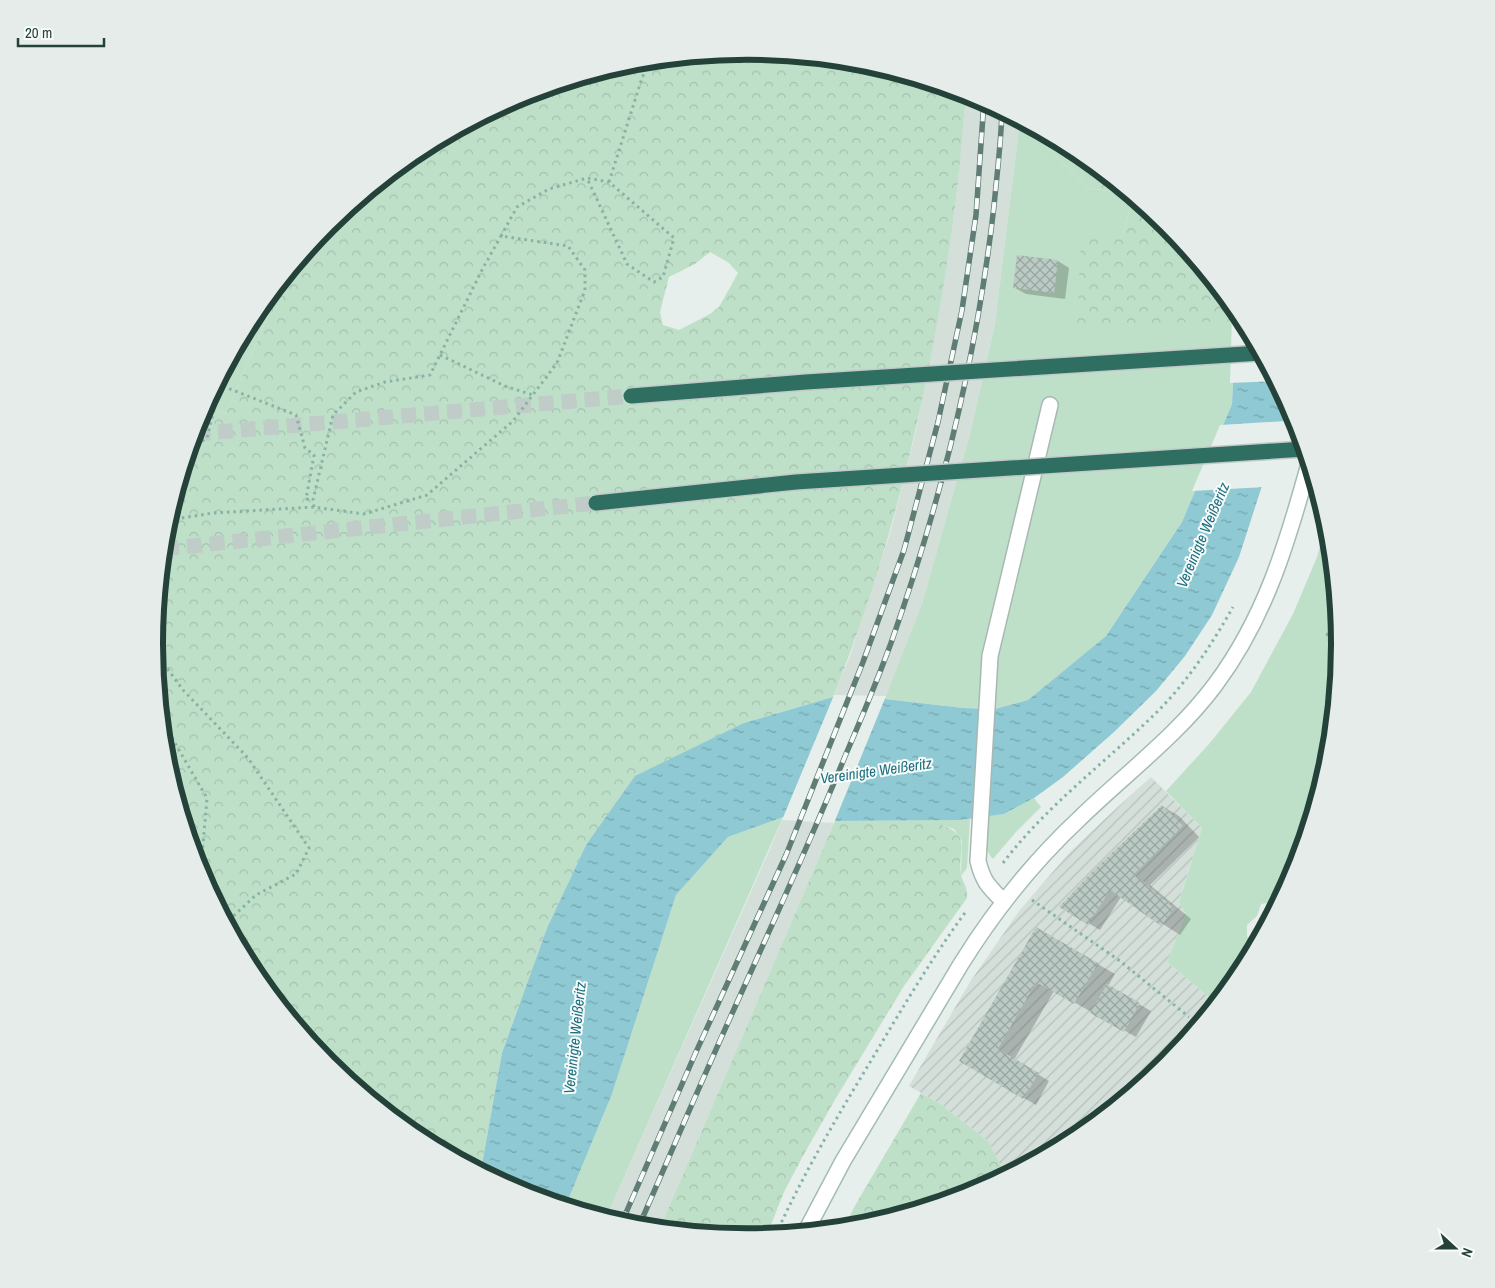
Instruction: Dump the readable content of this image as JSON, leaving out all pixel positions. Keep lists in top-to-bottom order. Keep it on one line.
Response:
{"water":["Vereinigte Weißeritz"],"scale_bar":"20 m","north":"right"}
